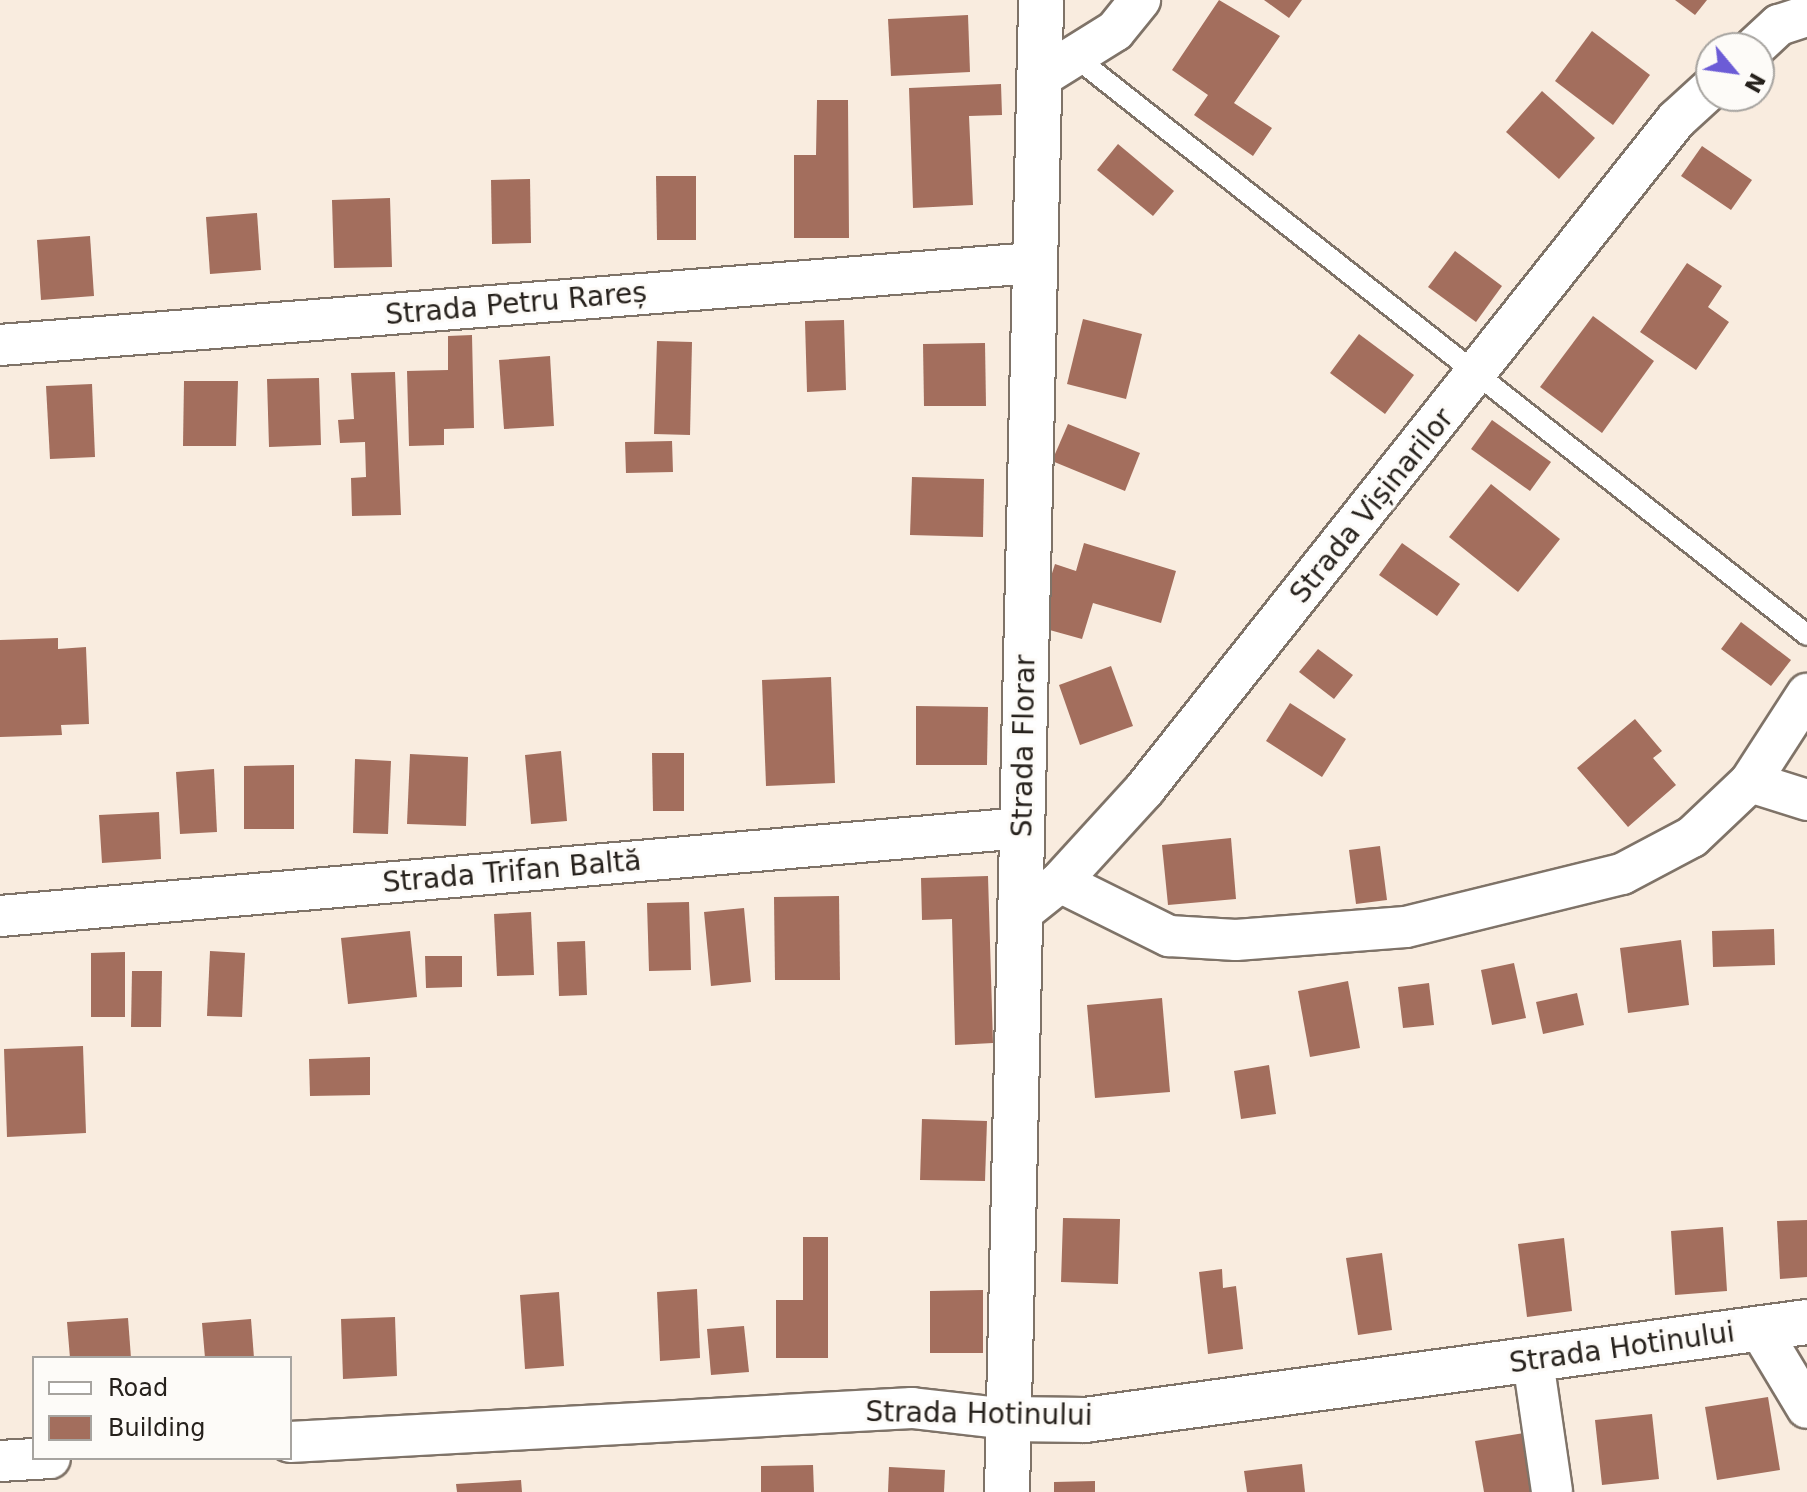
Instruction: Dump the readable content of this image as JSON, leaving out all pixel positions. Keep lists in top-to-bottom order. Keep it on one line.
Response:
{"streets":{"street":["Strada Petru Rareș","Strada Vișinarilor","Strada Florar","Strada Trifan Baltă","Strada Hotinului"]},"crossings":[["Strada Petru Rareș","Strada Florar"],["Strada Vișinarilor","Strada Florar"],["Strada Florar","Strada Trifan Baltă"],["Strada Florar","Strada Hotinului"]],"legend":["Road","Building"],"north":"bottom right"}
